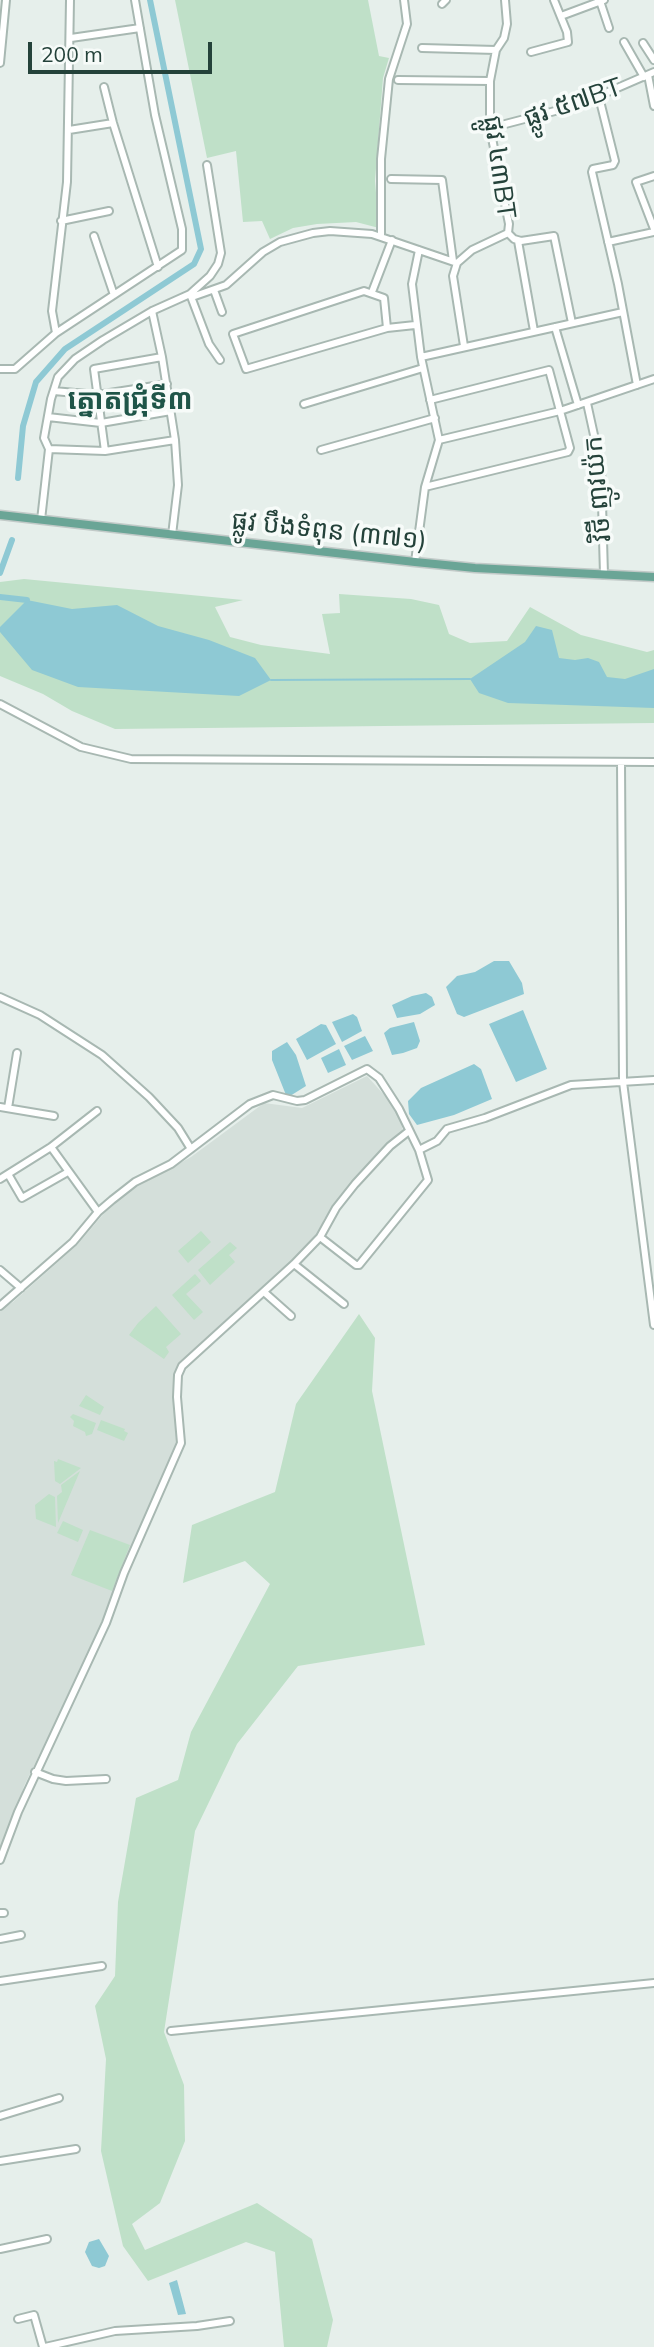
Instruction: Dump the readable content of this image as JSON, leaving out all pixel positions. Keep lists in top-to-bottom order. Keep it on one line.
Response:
{"streets":{"main road":["ផ្លូវ បឹងទំពុន (៣៧១)"],"street":["ផ្លូវ ៥៧BT","ផ្លូវ ៤៣BT","វិថី ញូវយ៉ក"]},"crossings":[["ផ្លូវ ៥៧BT","ផ្លូវ ៤៣BT"],["វិថី ញូវយ៉ក","ផ្លូវ បឹងទំពុន (៣៧១)"]],"districts":["ត្នោតជ្រុំទី៣"],"scale_bar":"200 m"}
